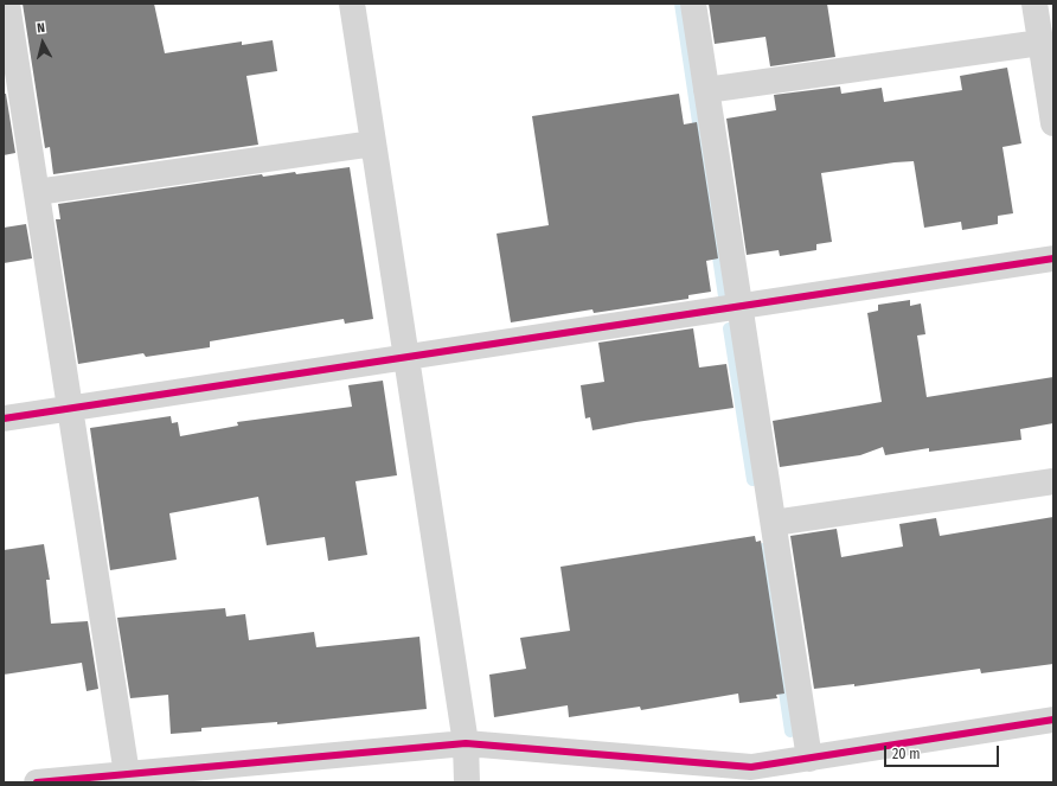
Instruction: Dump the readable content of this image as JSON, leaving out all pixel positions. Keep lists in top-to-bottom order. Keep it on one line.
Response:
{"scale_bar":"20 m","north":"top"}
